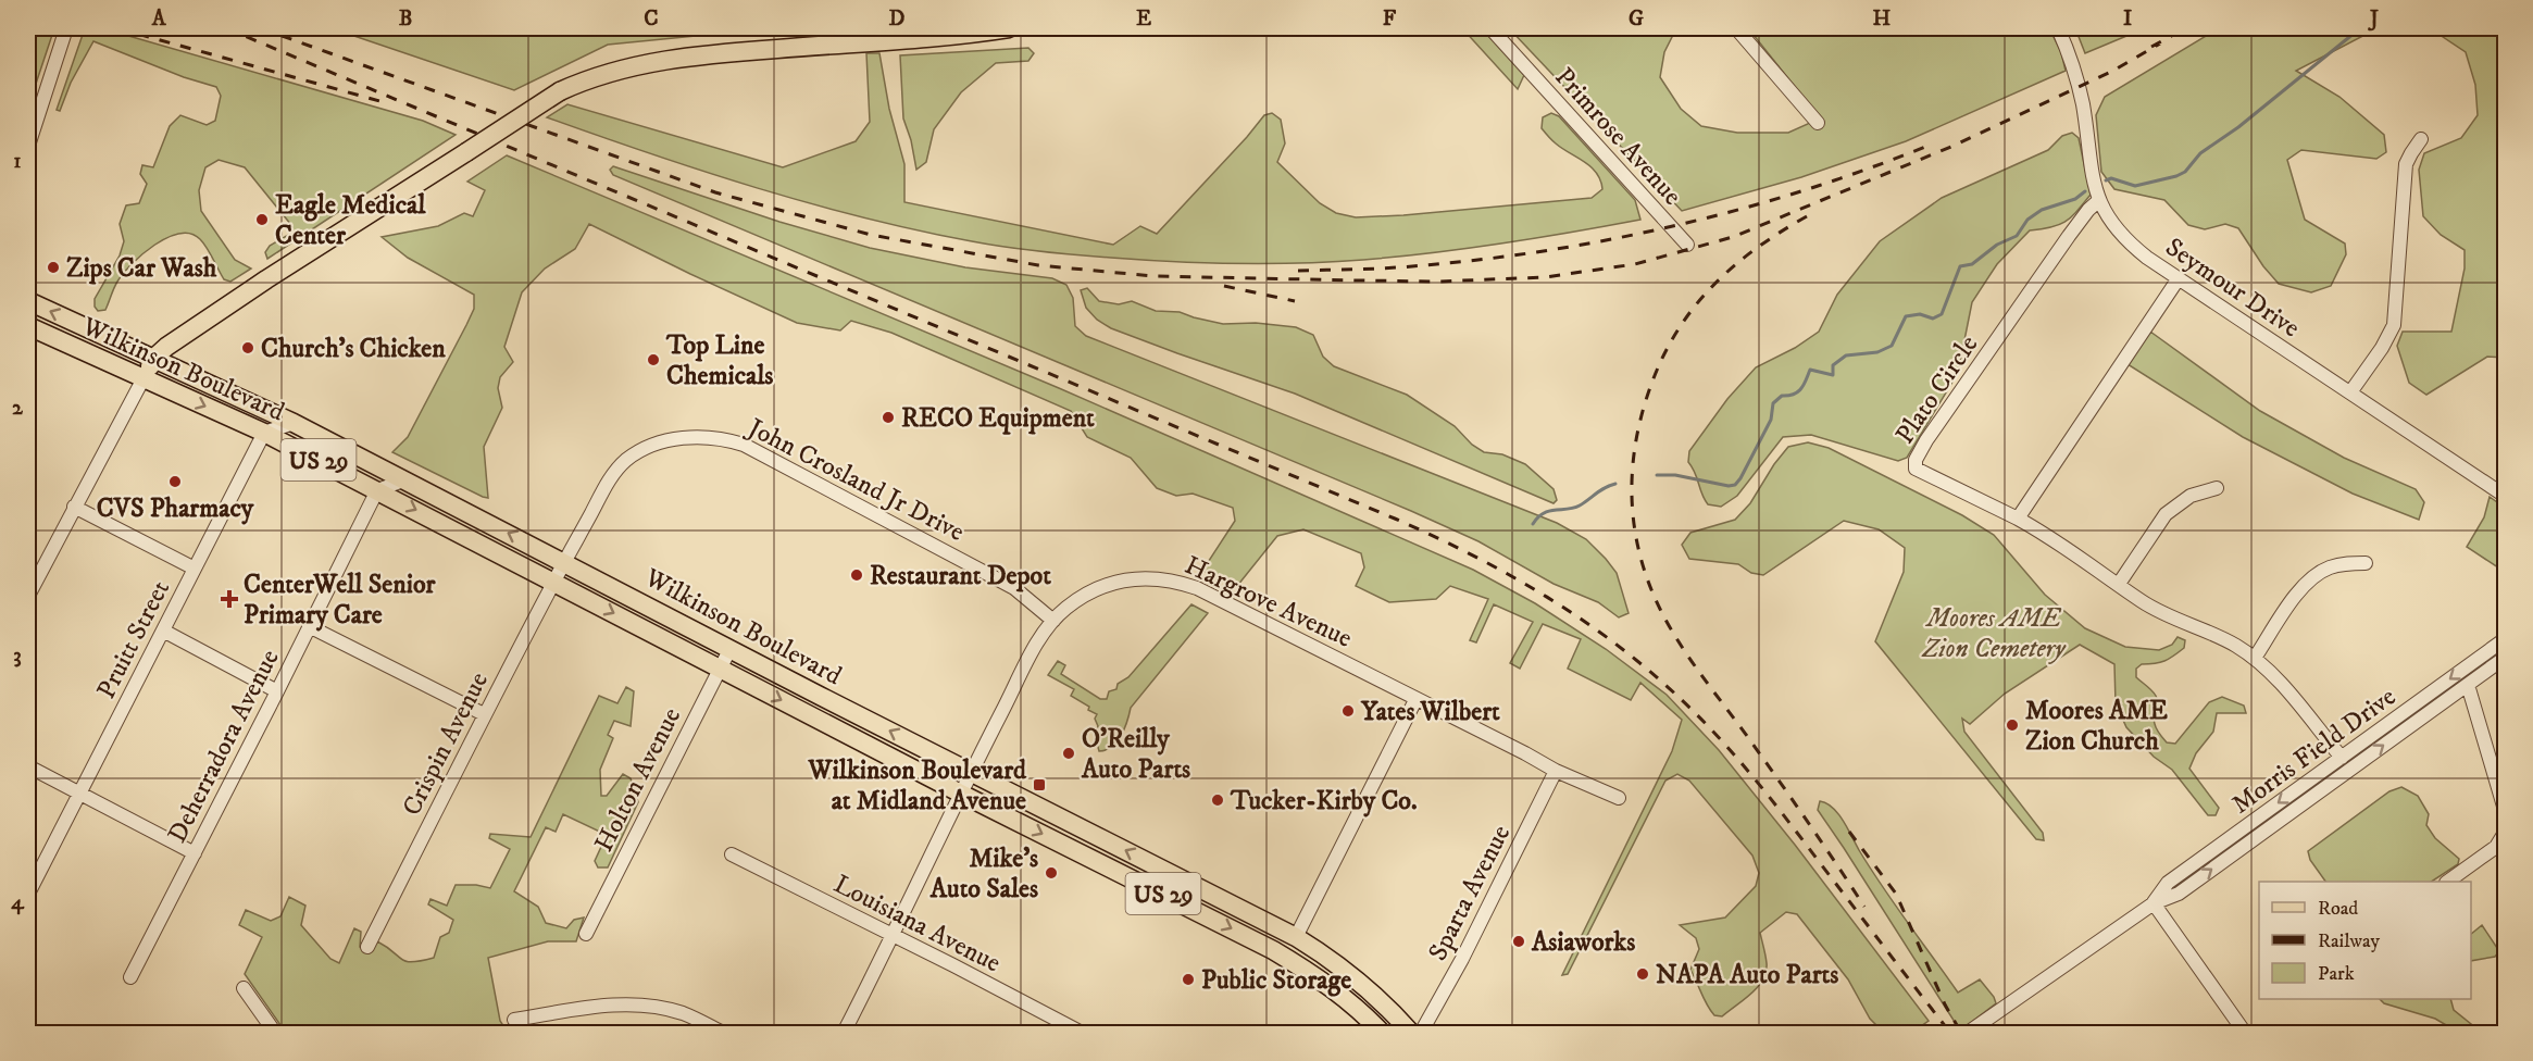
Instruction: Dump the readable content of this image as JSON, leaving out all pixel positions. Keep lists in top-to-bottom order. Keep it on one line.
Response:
{"streets":{"main road":["Wilkinson Boulevard","US 29"],"street":["Primrose Avenue","Seymour Drive","Plato Circle","John Crosland Jr Drive","Hargrove Avenue","Pruitt Street","Crispin Avenue","Deherradora Avenue","Morris Field Drive","Holton Avenue","Sparta Avenue","Louisiana Avenue"]},"crossings":[["Seymour Drive","Plato Circle"],["Wilkinson Boulevard","John Crosland Jr Drive"],["Wilkinson Boulevard","Hargrove Avenue"],["Wilkinson Boulevard","Pruitt Street"],["Wilkinson Boulevard","Crispin Avenue"],["Wilkinson Boulevard","Deherradora Avenue"],["Wilkinson Boulevard","Holton Avenue"],["John Crosland Jr Drive","Hargrove Avenue"],["John Crosland Jr Drive","Crispin Avenue"],["Hargrove Avenue","Sparta Avenue"],["Hargrove Avenue","Louisiana Avenue"]],"parks":["Moores AME Zion Cemetery"],"places":{"other":["Eagle Medical Center","Zips Car Wash","Church's Chicken","Top Line Chemicals","RECO Equipment","CVS Pharmacy","Restaurant Depot","Yates Wilbert","Moores AME Zion Church","O'Reilly Auto Parts","Tucker-Kirby Co.","Mike's Auto Sales","Asiaworks","NAPA Auto Parts","Public Storage"],"health":["CenterWell Senior Primary Care"],"transit":["Wilkinson Boulevard at Midland Avenue"]},"legend":["Road","Railway","Park"],"grid":{"columns":["A","B","C","D","E","F","G","H","I","J"],"rows":["1","2","3","4"]}}
